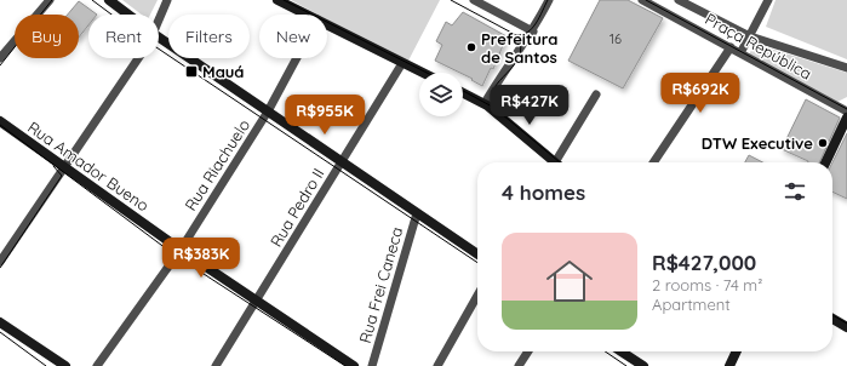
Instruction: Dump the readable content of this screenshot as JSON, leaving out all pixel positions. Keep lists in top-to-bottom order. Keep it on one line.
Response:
{"streets":{"street":["Praça República","Rua Riachuelo","Rua Amador Bueno","Rua Pedro II","Rua Frei Caneca"]},"crossings":[["Rua Riachuelo","Rua Amador Bueno"],["Rua Amador Bueno","Rua Pedro II"]],"places":{"other":["Prefeitura de Santos","DTW Executive"],"transit":["Mauá"]},"house_numbers":["16"],"page":{"chip":["Buy","Rent","Filters","New"],"price":["R$692K","R$427K","R$955K","R$383K"],"heading":"4 homes","list":[{"name":"R$427,000","note":"2 rooms · 74 m² · Apartment"}]}}
